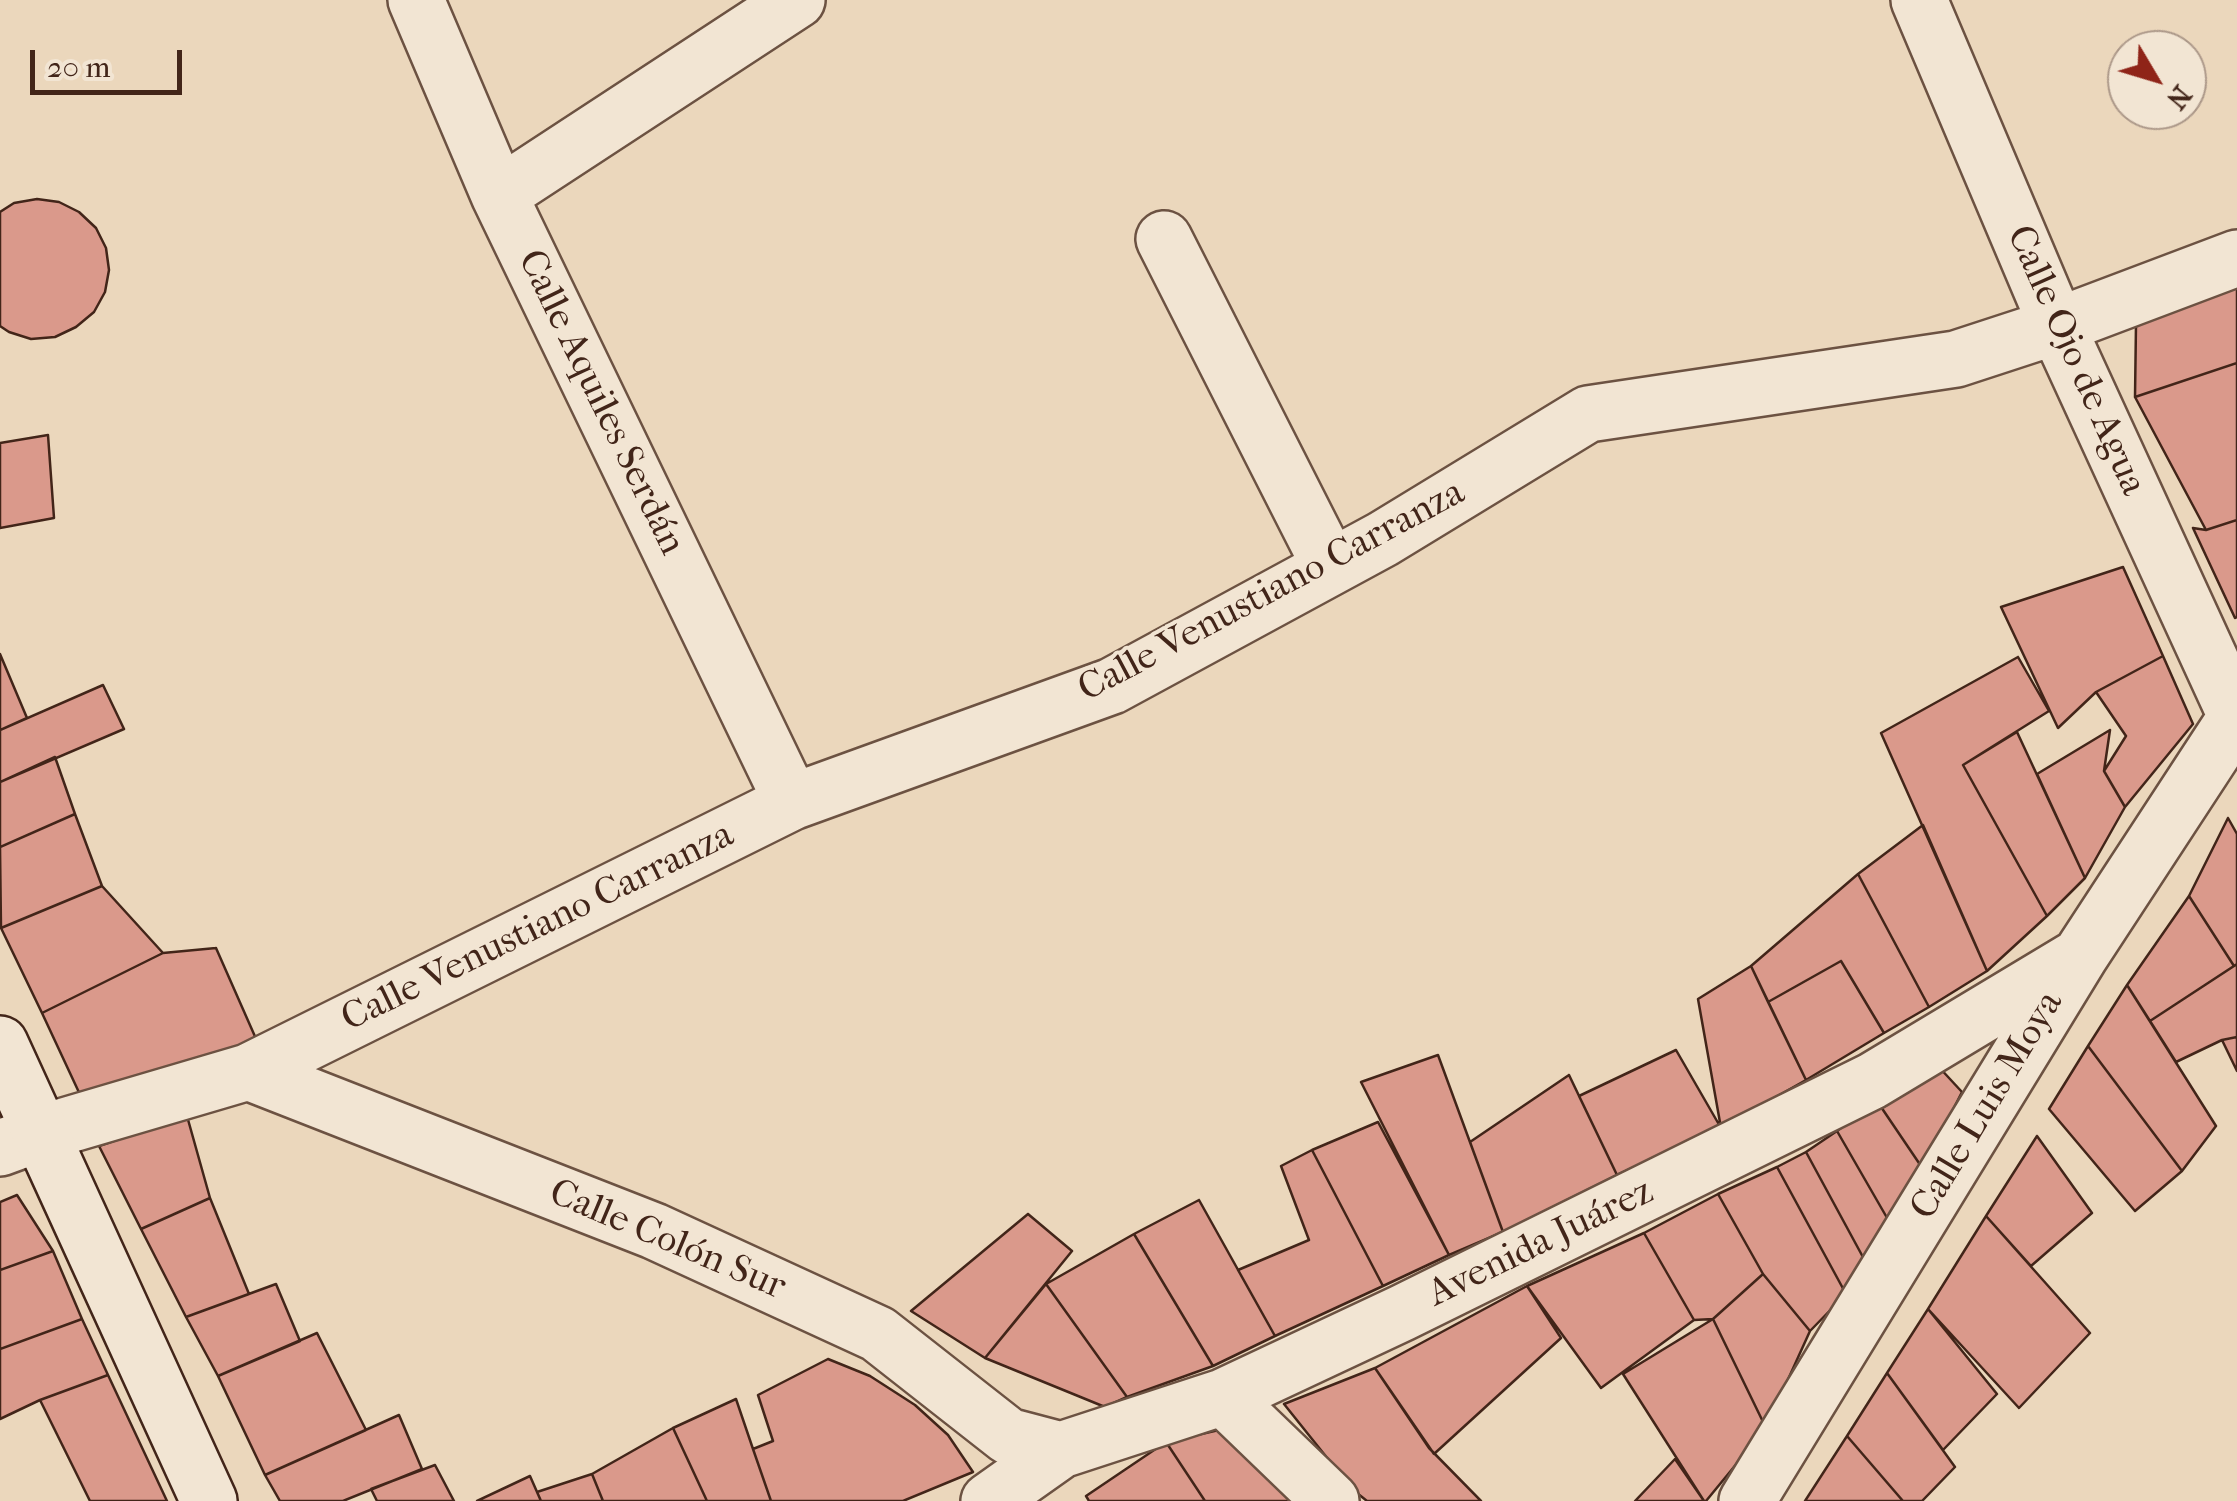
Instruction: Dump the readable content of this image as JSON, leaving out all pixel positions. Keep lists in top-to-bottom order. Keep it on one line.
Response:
{"streets":{"street":["Calle Ojo de Agua","Calle Aquiles Serdán","Calle Venustiano Carranza","Calle Luis Moya","Calle Colón Sur","Avenida Juárez"]},"crossings":[["Calle Ojo de Agua","Calle Venustiano Carranza"],["Calle Ojo de Agua","Calle Luis Moya"],["Calle Aquiles Serdán","Calle Venustiano Carranza"],["Calle Venustiano Carranza","Calle Colón Sur"],["Calle Luis Moya","Avenida Juárez"],["Calle Colón Sur","Avenida Juárez"]],"scale_bar":"20 m","north":"bottom right"}
